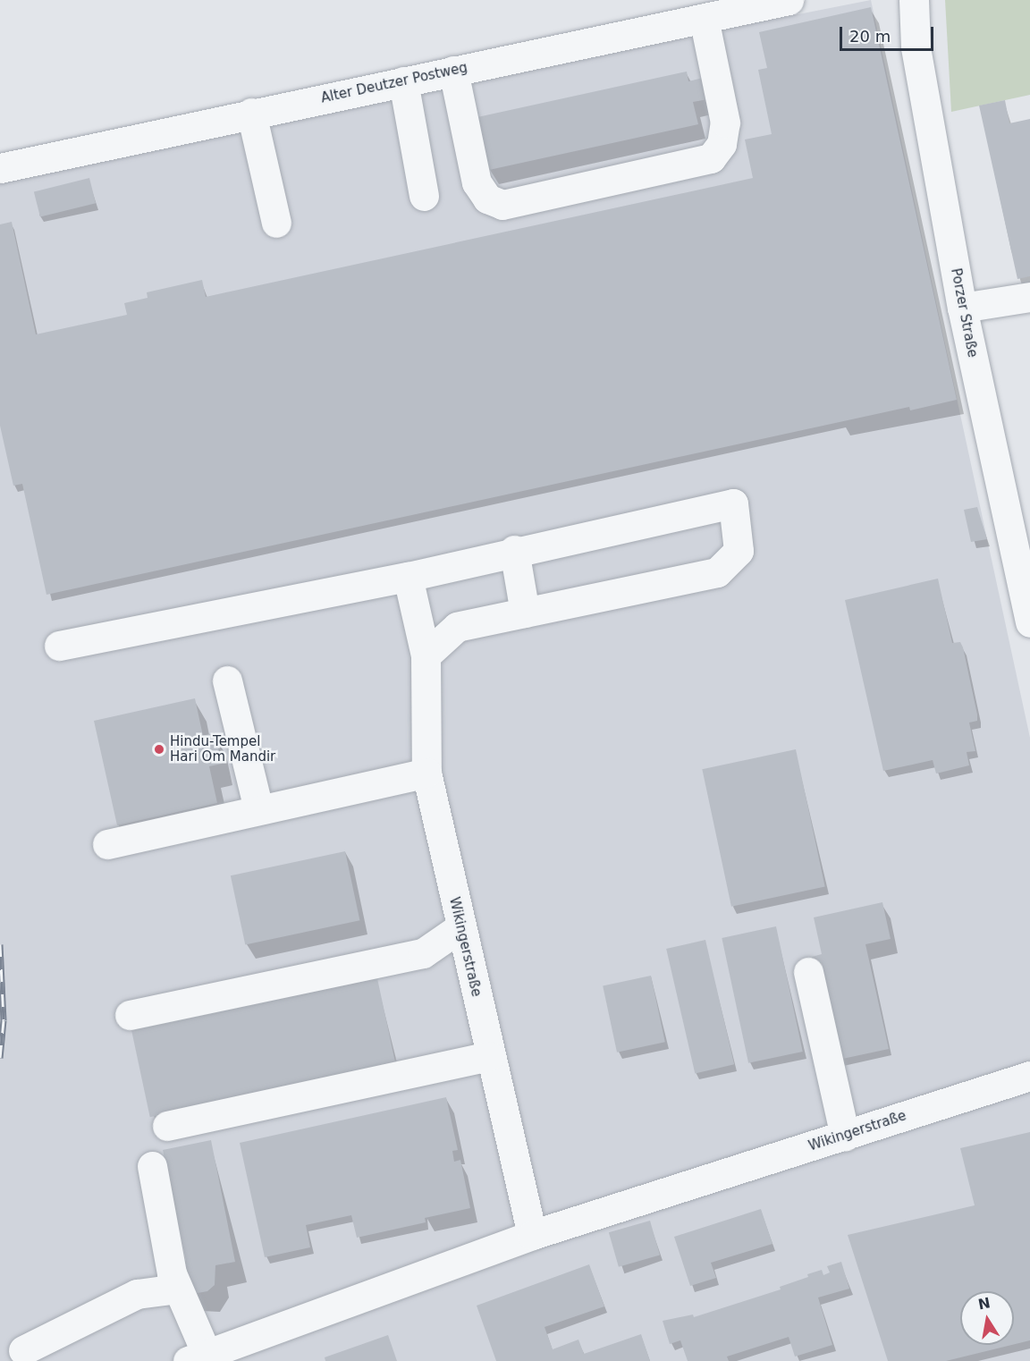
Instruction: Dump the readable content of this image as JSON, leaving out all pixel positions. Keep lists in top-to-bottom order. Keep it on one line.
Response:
{"streets":{"street":["Alter Deutzer Postweg","Porzer Straße","Wikingerstraße"]},"places":["Hindu-Tempel Hari Om Mandir"],"scale_bar":"20 m","north":"top"}
